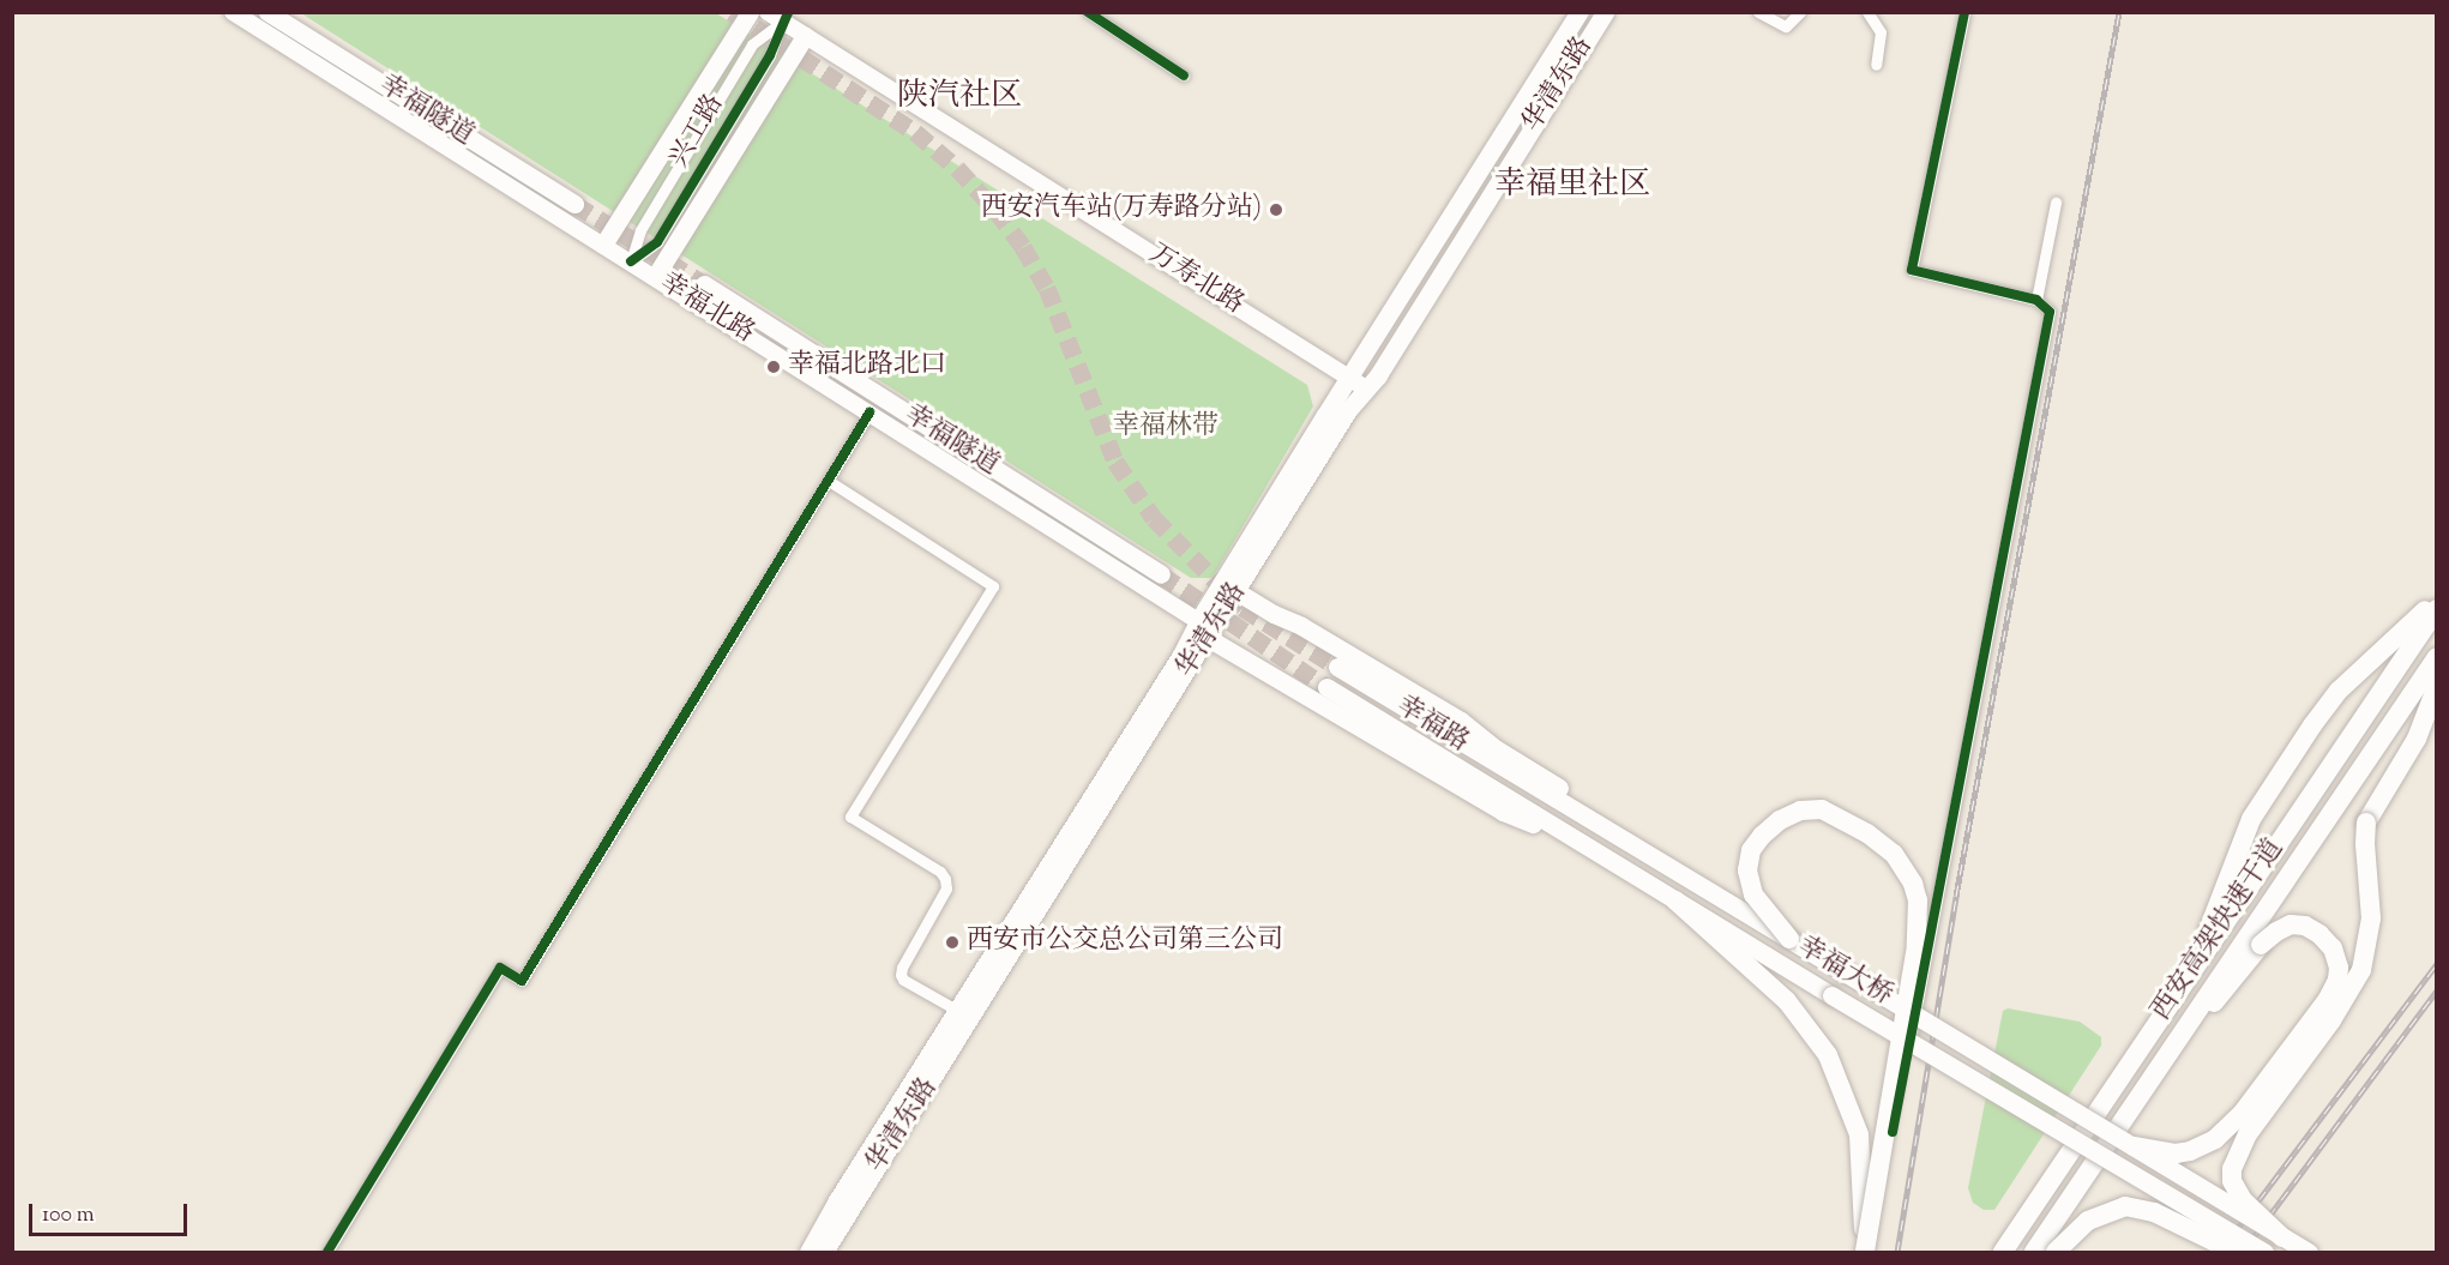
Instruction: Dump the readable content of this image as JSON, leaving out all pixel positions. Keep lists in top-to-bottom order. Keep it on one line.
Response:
{"streets":{"highway":["西安高架快速干道"],"main road":["华清东路","幸福隧道","万寿北路","幸福北路","幸福路","幸福大桥"],"street":["兴工路"]},"crossings":[["华清东路","万寿北路"],["华清东路","幸福北路"],["兴工路","万寿北路"],["兴工路","幸福北路"],["幸福路","幸福大桥"]],"districts":["陕汽社区","幸福里社区"],"parks":["幸福林带"],"places":["西安汽车站(万寿路分站)","幸福北路北口","西安市公交总公司第三公司"],"scale_bar":"100 m"}
